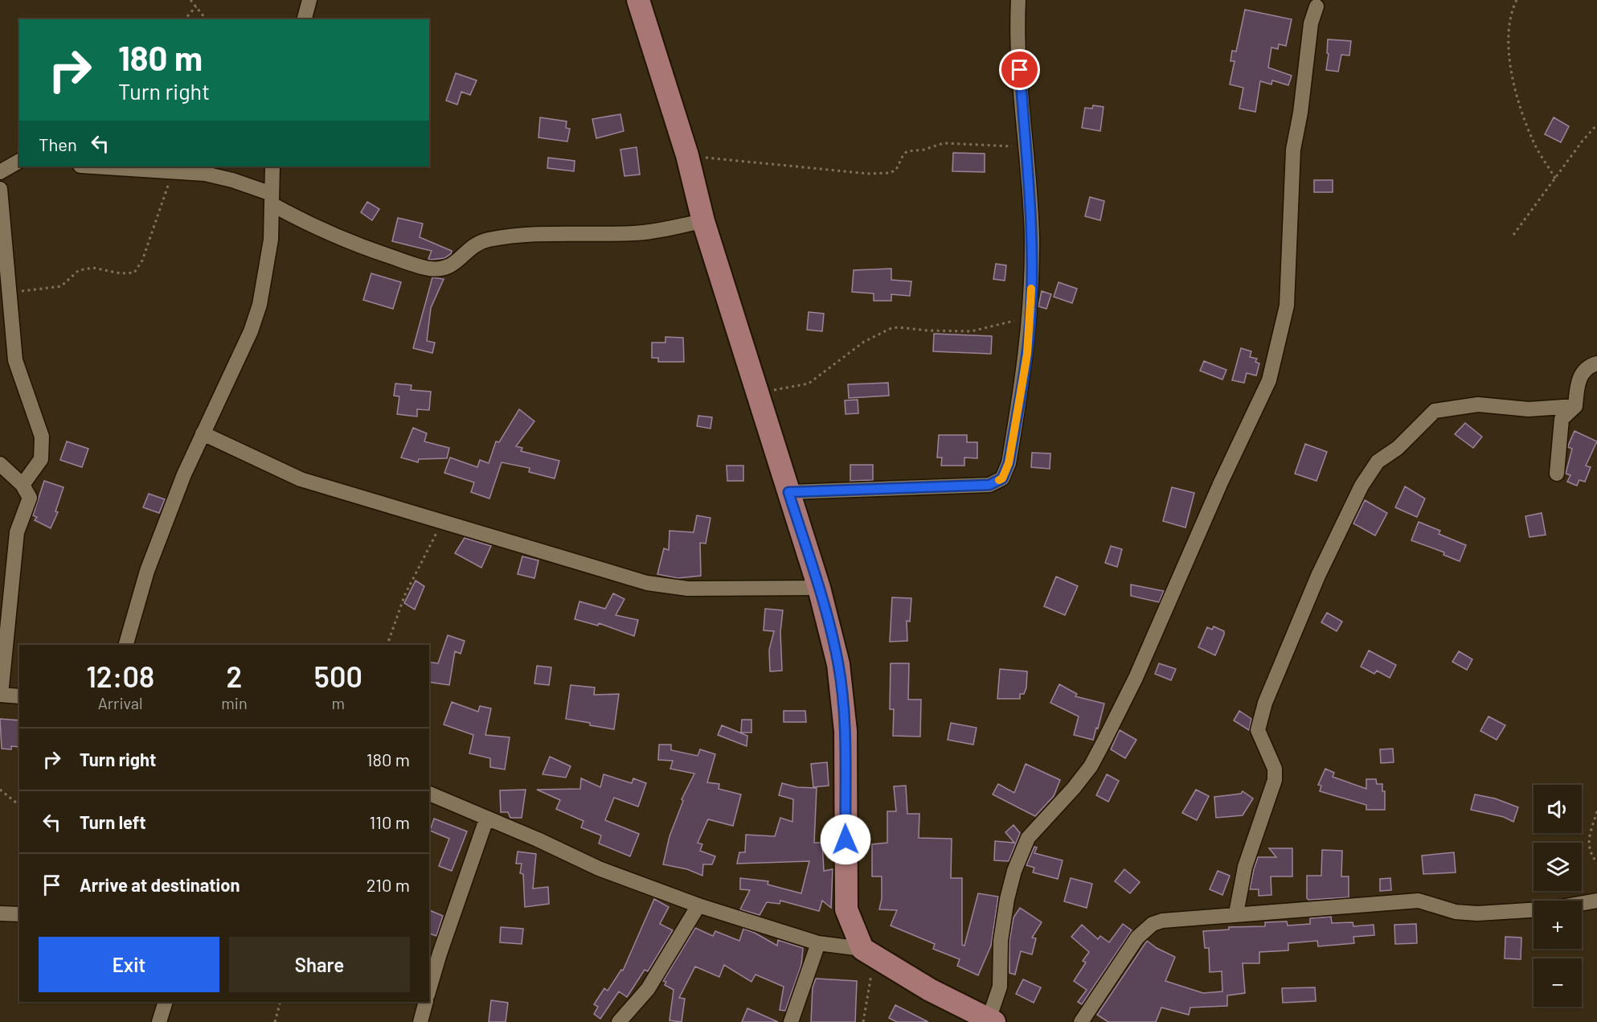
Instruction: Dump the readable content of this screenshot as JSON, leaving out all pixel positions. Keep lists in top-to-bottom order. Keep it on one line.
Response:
{"page":{"turn":["180 m","Turn right"],"then":"Then","eta":["12:08","Arrival","2","min","500","m"],"list":[{"name":"Turn right","value":"180 m"},{"name":"Turn left","value":"110 m"},{"name":"Arrive at destination","value":"210 m"}],"map_buttons":["+","−"],"buttons":["Exit","Share"]}}
